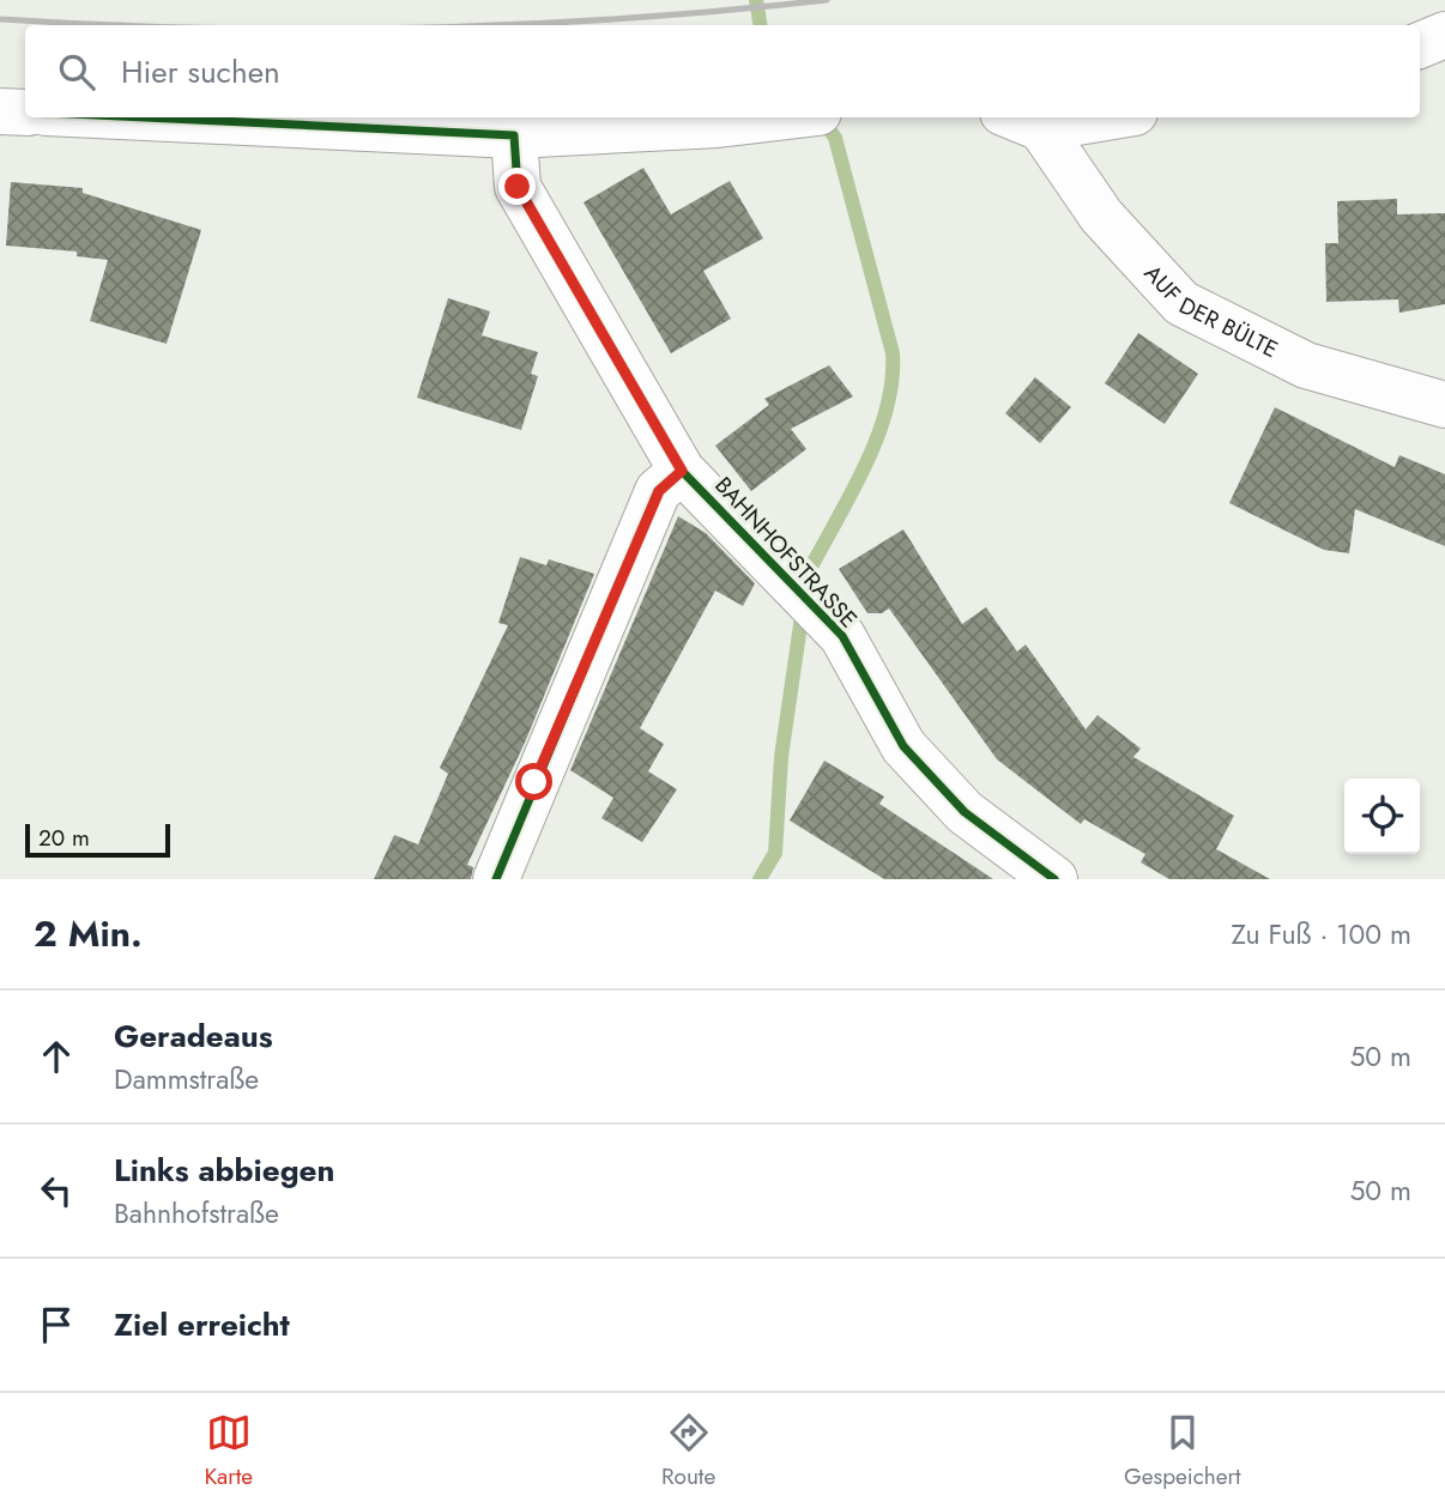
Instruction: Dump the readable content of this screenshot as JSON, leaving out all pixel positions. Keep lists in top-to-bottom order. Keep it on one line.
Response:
{"streets":{"street":["AUF DER BÜLTE","BAHNHOFSTRASSE"]},"scale_bar":"20 m","page":{"search":"Hier suchen","scale":"20 m","heading":["2 Min.","Zu Fuß · 100 m"],"list":[["Geradeaus","Dammstraße","50 m"],["Links abbiegen","Bahnhofstraße","50 m"],"Ziel erreicht"],"nav":["Karte","Route","Gespeichert"]}}
